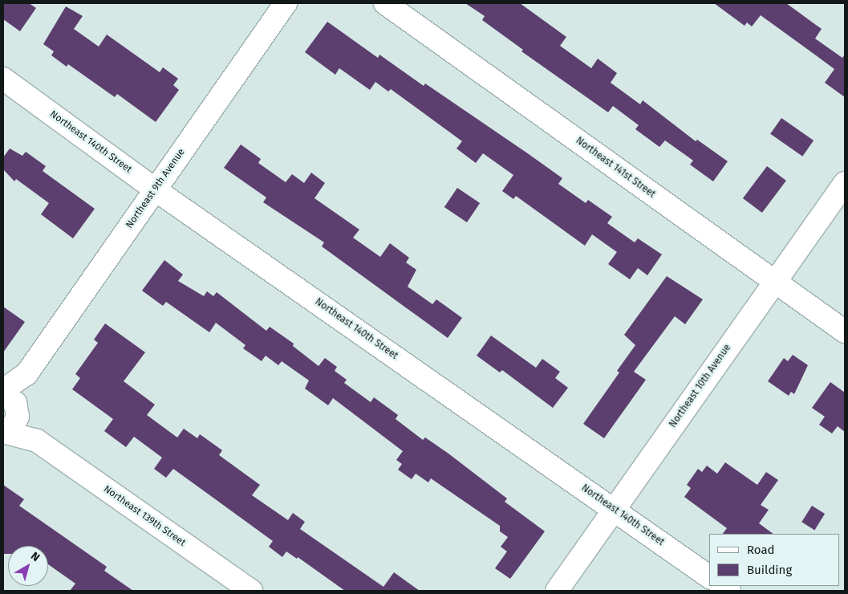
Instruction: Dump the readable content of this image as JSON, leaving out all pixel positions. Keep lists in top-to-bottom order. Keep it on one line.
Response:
{"streets":{"street":["Northeast 140th Street","Northeast 141st Street","Northeast 9th Avenue","Northeast 10th Avenue","Northeast 139th Street"]},"crossings":[["Northeast 140th Street","Northeast 9th Avenue"],["Northeast 140th Street","Northeast 10th Avenue"],["Northeast 141st Street","Northeast 10th Avenue"],["Northeast 9th Avenue","Northeast 139th Street"]],"legend":["Road","Building"],"north":"top right"}
